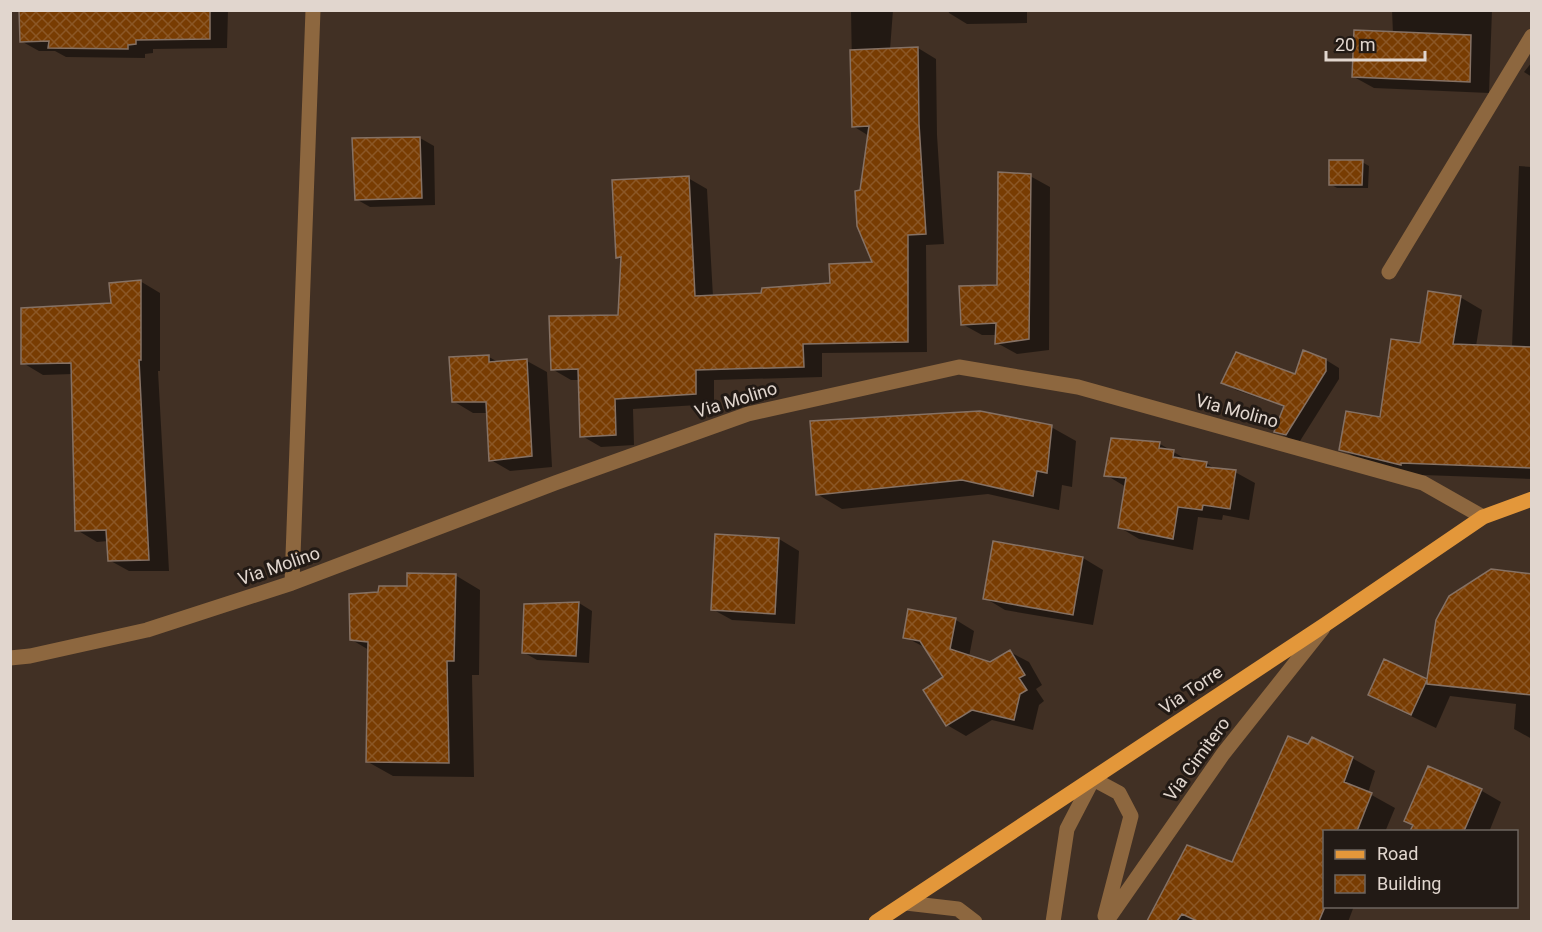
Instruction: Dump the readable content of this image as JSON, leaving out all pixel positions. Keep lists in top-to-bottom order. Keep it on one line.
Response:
{"streets":{"main road":["Via Torre"],"street":["Via Molino","Via Cimitero"]},"crossings":[["Via Molino","Via Torre"],["Via Torre","Via Cimitero"]],"legend":["Road","Building"],"scale_bar":"20 m"}
